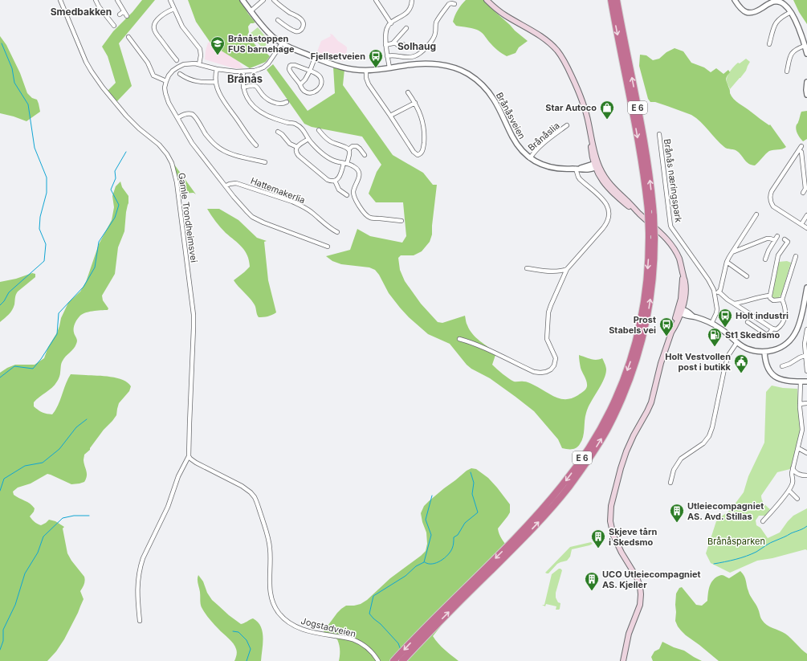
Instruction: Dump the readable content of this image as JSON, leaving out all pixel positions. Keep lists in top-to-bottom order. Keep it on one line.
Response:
{"streets":{"highway":["E 6"],"street":["Brånåsveien","Brånåslia","Brånås næringspark","Hattemakerlia","Gamle Trondheimsvei","Jogstadveien"]},"crossings":[["Brånåsveien","Brånåslia"],["Gamle Trondheimsvei","Jogstadveien"]],"districts":["Smedbakken","Solhaug","Brånås"],"parks":["Brånåsparken"],"places":{"school or university":["Brånåstoppen FUS barnehage"],"bus stop":["Fjellsetveien","Holt industri","Prost Stabels vei"],"shop":["Star Autoco"],"fuel station":["St1 Skedsmo"],"public building":["Holt Vestvollen post i butikk"],"building":["Utleiecompagniet AS. Avd. Stillas","Skjeve tårn i Skedsmo","UCO Utleiecompagniet AS. Kjeller"]}}
